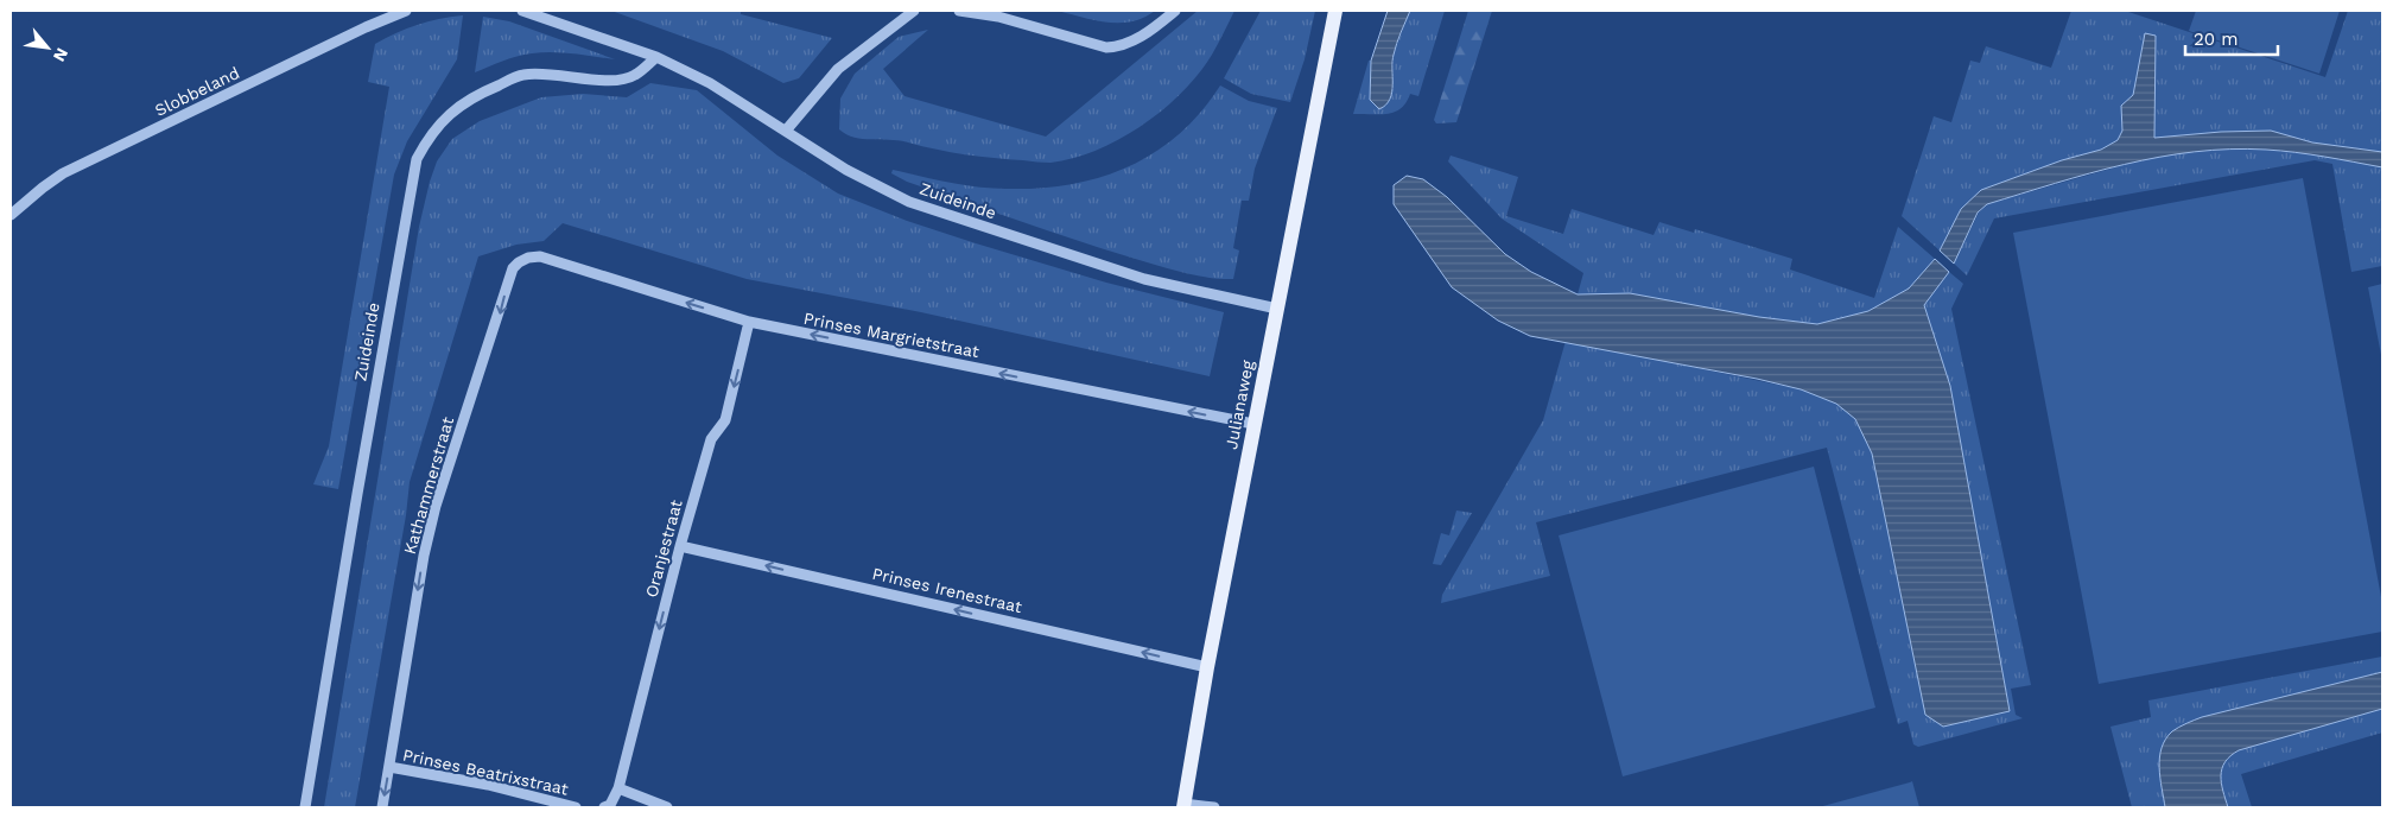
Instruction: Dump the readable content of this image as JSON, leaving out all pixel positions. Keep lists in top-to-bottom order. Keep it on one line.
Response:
{"streets":{"main road":["Julianaweg"],"street":["Slobbeland","Zuideinde","Prinses Margrietstraat","Kathammerstraat","Oranjestraat","Prinses Irenestraat","Prinses Beatrixstraat"]},"crossings":[["Zuideinde","Julianaweg"],["Prinses Margrietstraat","Julianaweg"],["Prinses Margrietstraat","Kathammerstraat"],["Prinses Margrietstraat","Oranjestraat"],["Julianaweg","Prinses Irenestraat"],["Kathammerstraat","Prinses Beatrixstraat"],["Oranjestraat","Prinses Irenestraat"]],"one_way":["Prinses Margrietstraat","Kathammerstraat","Oranjestraat","Prinses Irenestraat"],"scale_bar":"20 m","north":"bottom right"}
